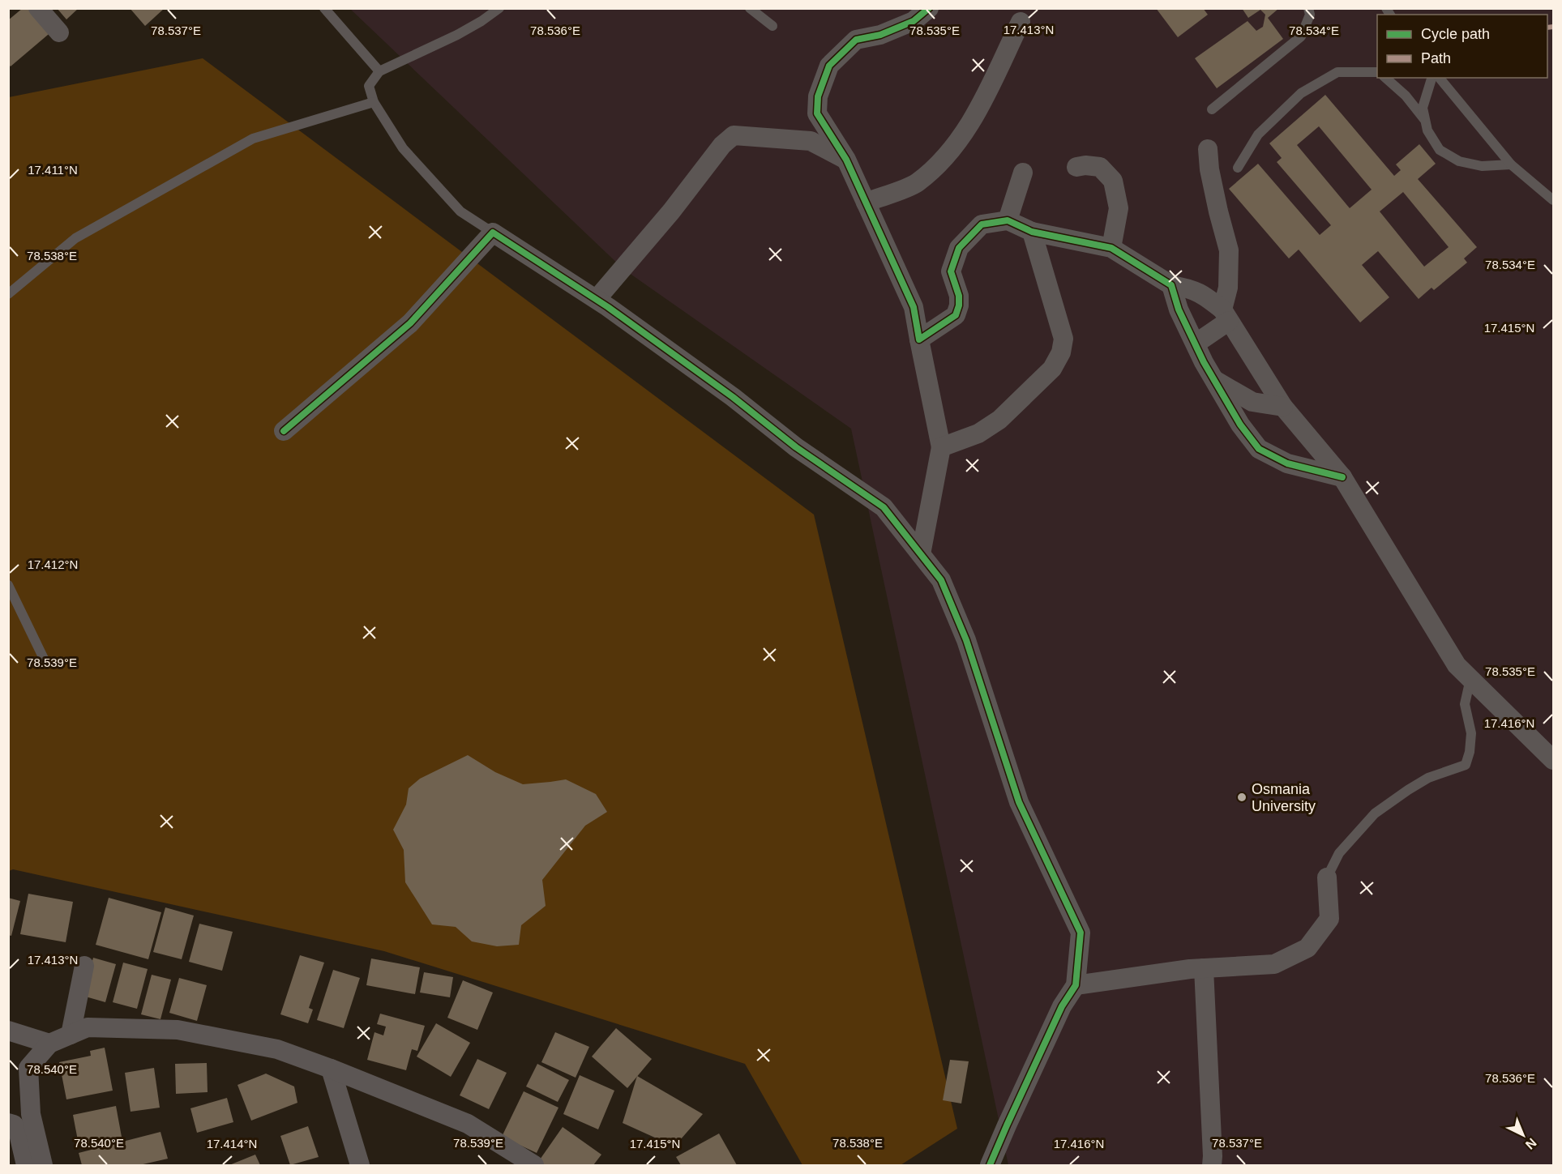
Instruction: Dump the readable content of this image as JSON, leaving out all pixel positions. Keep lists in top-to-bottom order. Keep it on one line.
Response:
{"places":["Osmania University"],"legend":["Cycle path","Path"],"north":"bottom right","coordinates":["17.413°N","78.537°E","78.536°E","78.535°E","78.534°E","17.411°N","78.538°E","17.415°N","17.412°N","78.539°E","17.416°N","78.540°E","17.414°N"]}
